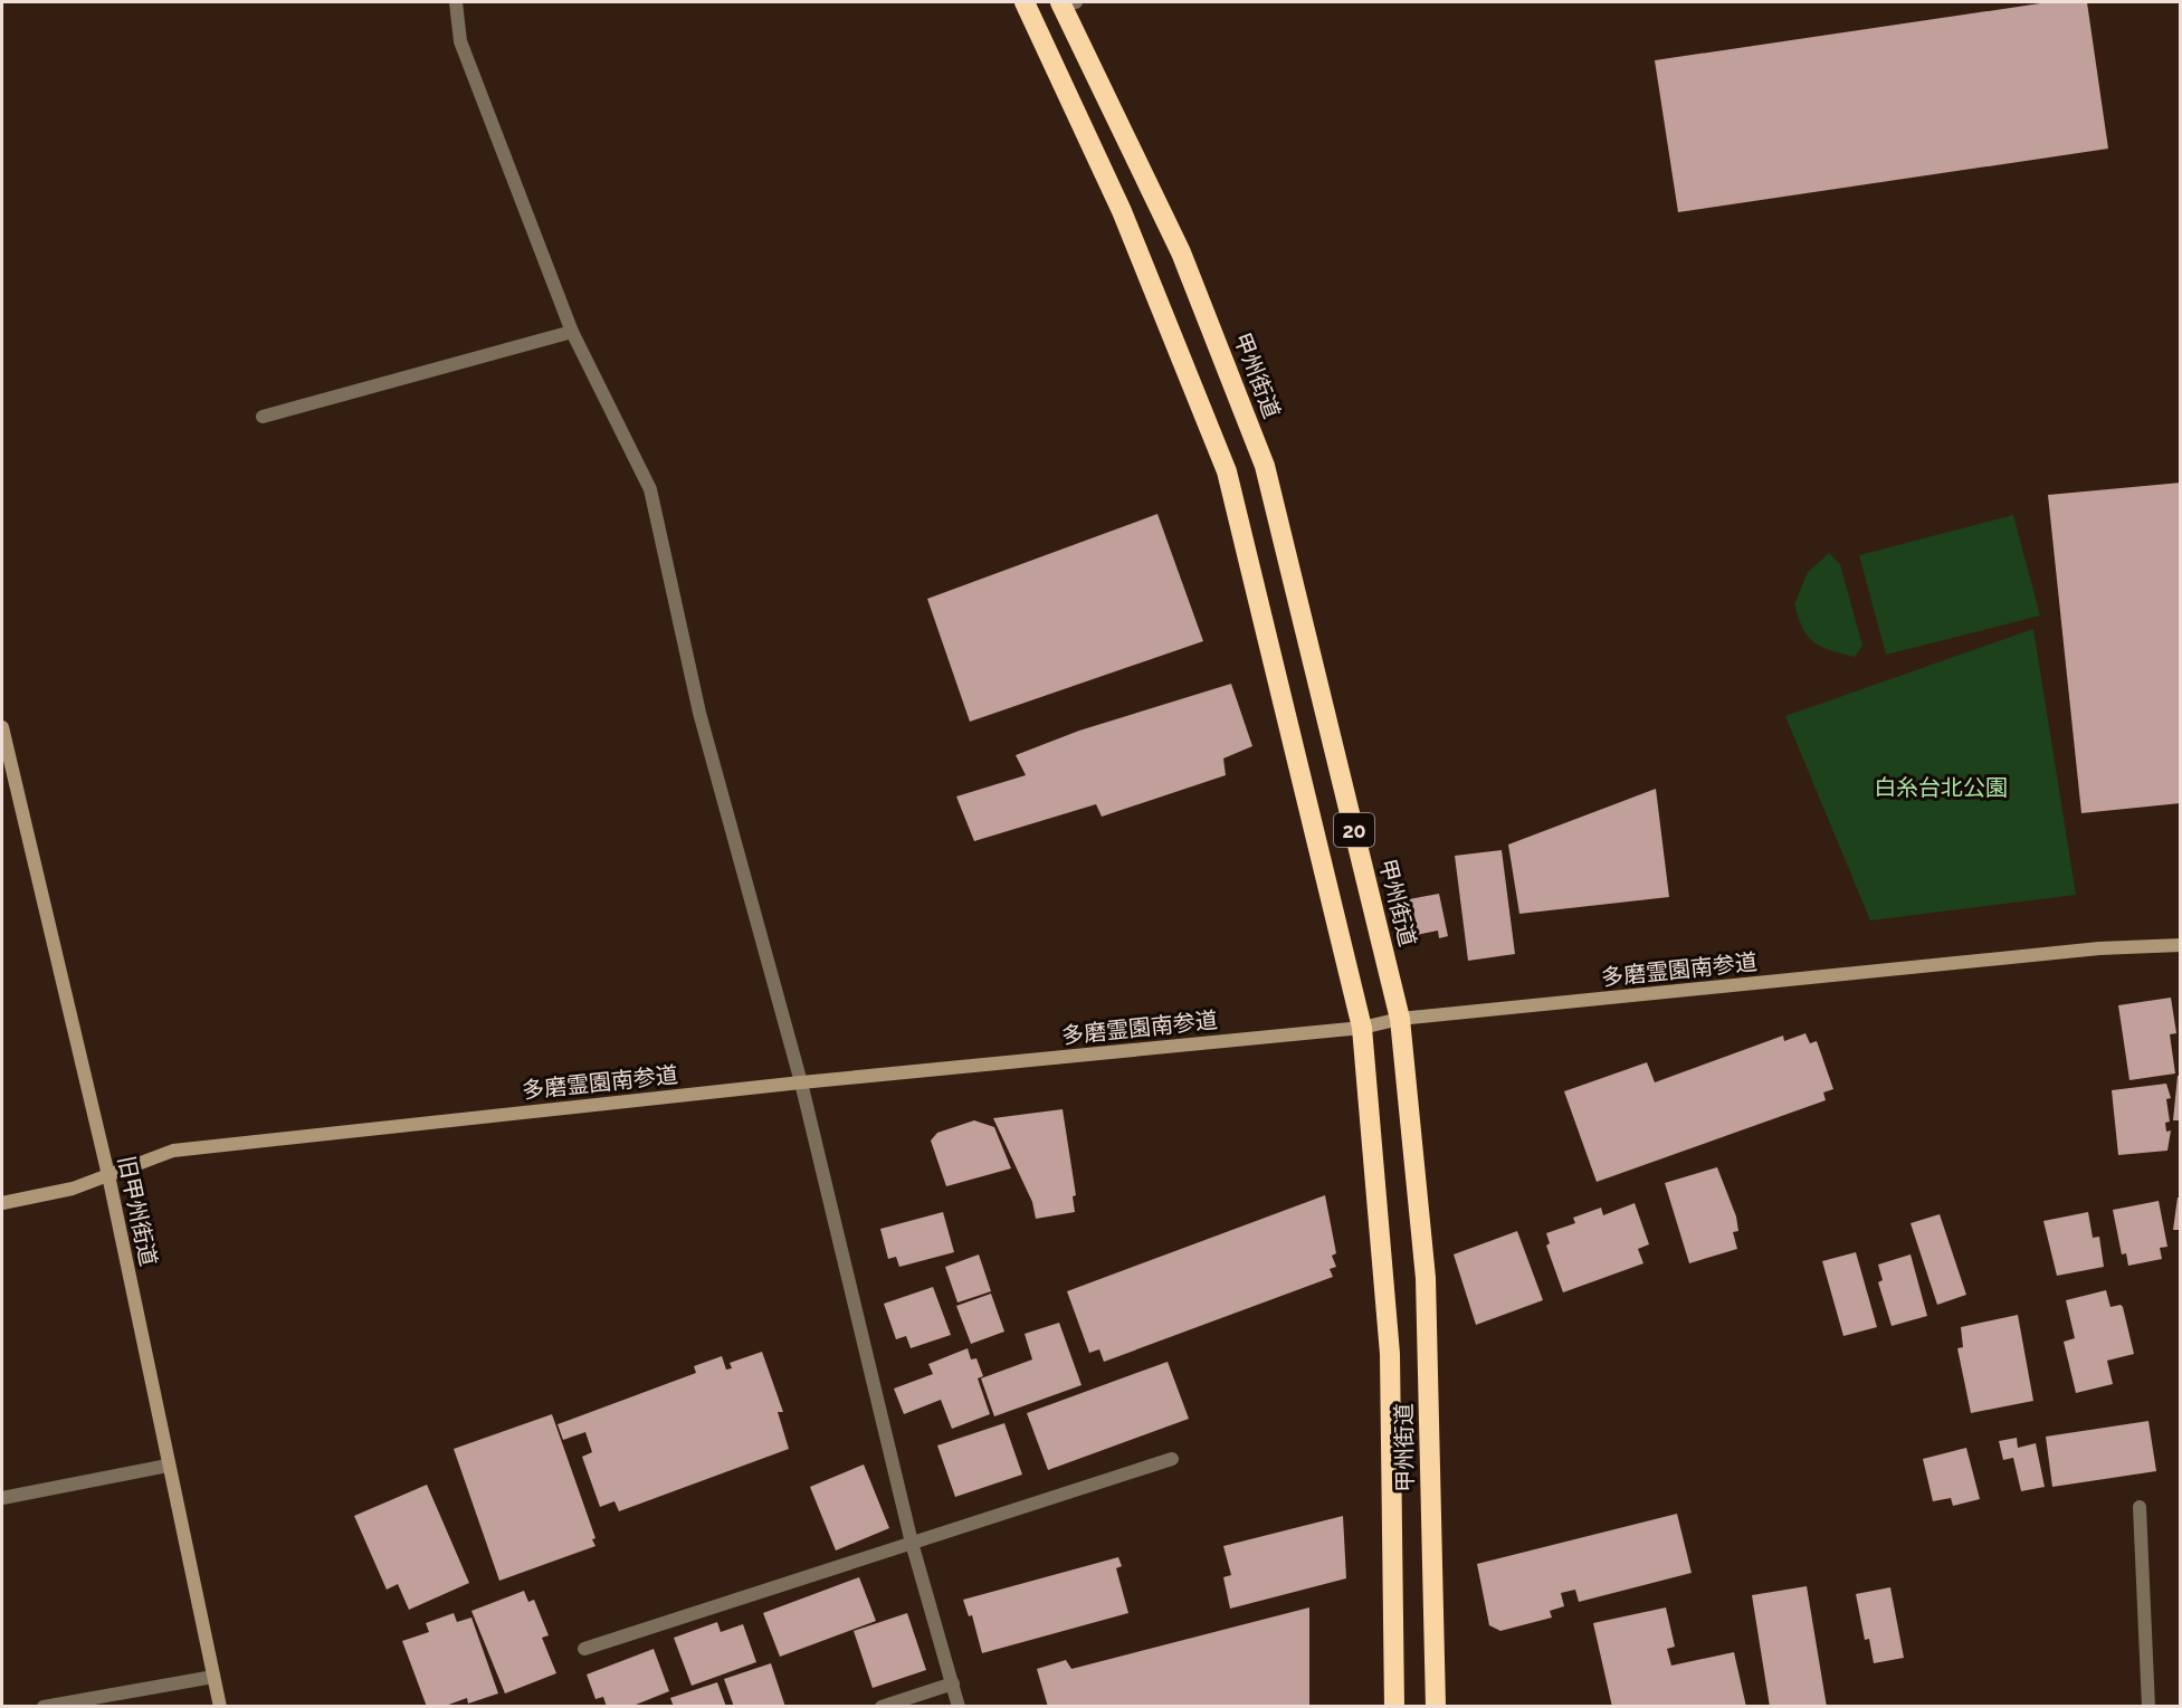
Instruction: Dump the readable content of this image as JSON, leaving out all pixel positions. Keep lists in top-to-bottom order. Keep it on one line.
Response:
{"streets":{"highway":["甲州街道","20"],"street":["多磨霊園南参道","旧甲州街道"]},"crossings":[["甲州街道","多磨霊園南参道"],["多磨霊園南参道","旧甲州街道"]],"parks":["白糸台北公園"]}
